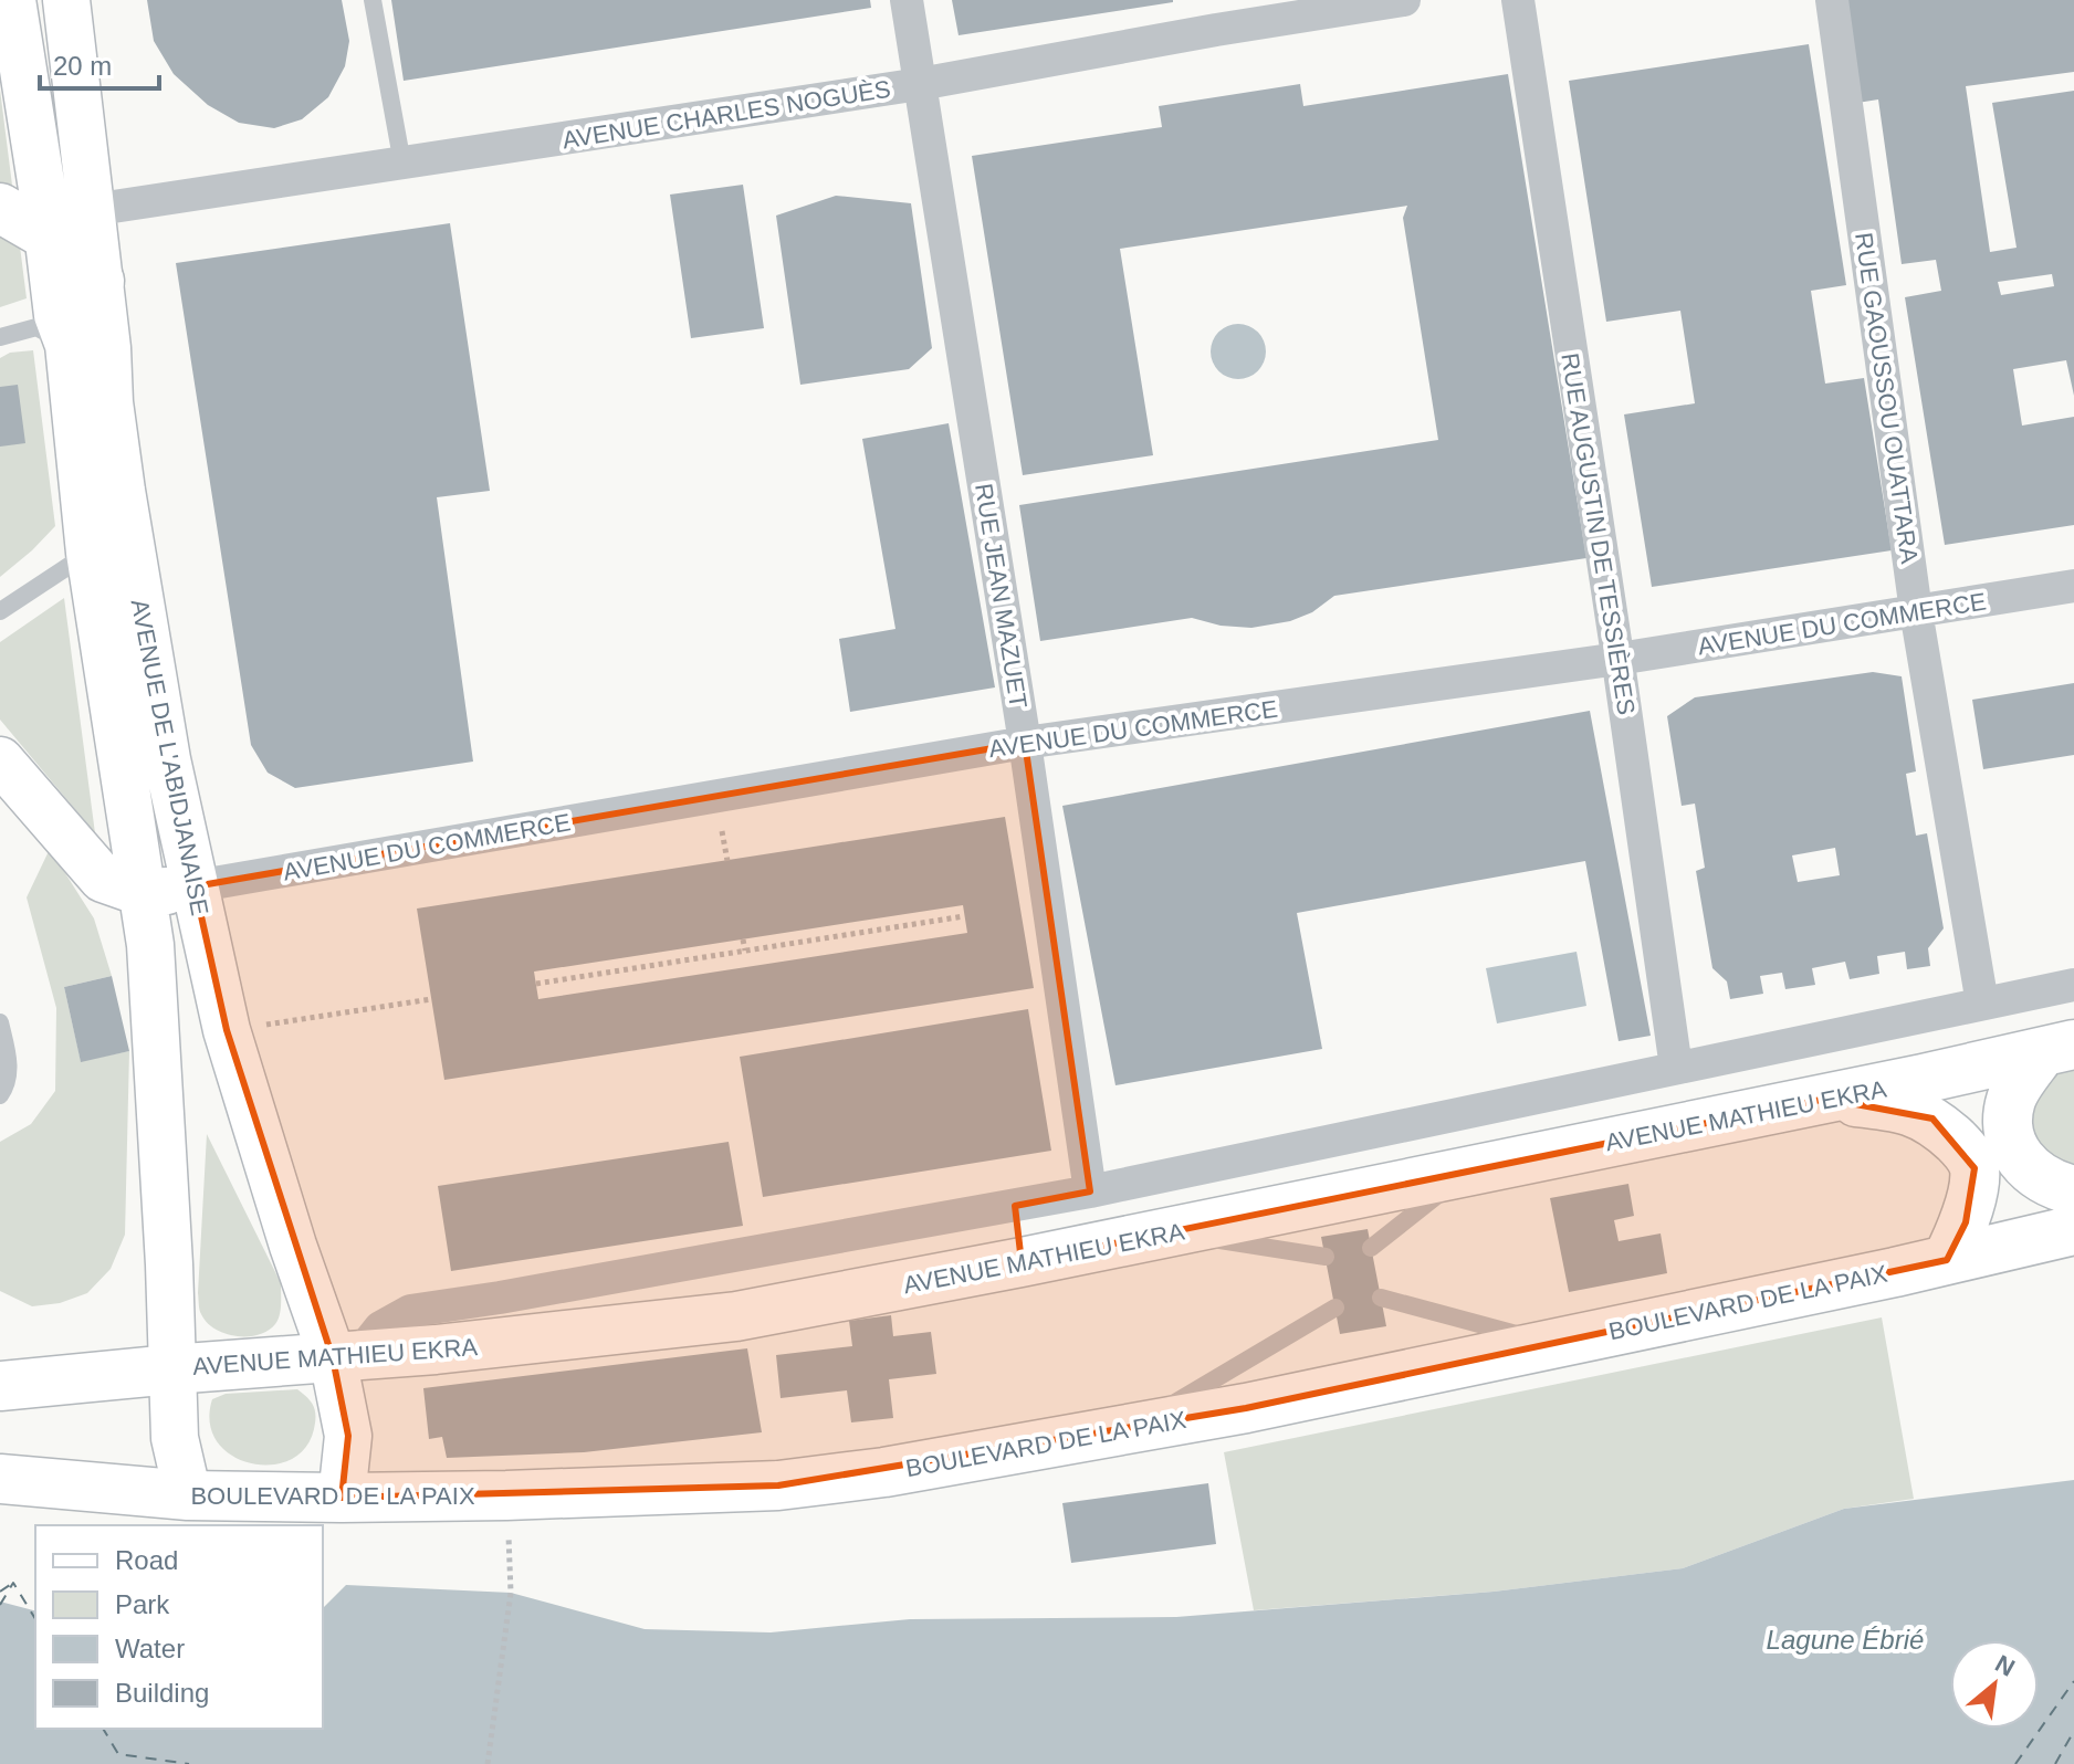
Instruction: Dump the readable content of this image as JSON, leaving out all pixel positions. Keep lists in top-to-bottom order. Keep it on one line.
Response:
{"streets":{"main road":["AVENUE DE L'ABIDJANAISE","AVENUE MATHIEU EKRA","BOULEVARD DE LA PAIX"],"street":["AVENUE CHARLES NOGUÈS","RUE GAOUSSOU OUATTARA","RUE AUGUSTIN DE TESSIÈRES","RUE JEAN MAZUET","AVENUE DU COMMERCE"]},"crossings":[["AVENUE CHARLES NOGUÈS","RUE JEAN MAZUET"],["AVENUE CHARLES NOGUÈS","AVENUE DE L'ABIDJANAISE"],["RUE GAOUSSOU OUATTARA","AVENUE DU COMMERCE"],["RUE AUGUSTIN DE TESSIÈRES","AVENUE DU COMMERCE"],["RUE JEAN MAZUET","AVENUE DU COMMERCE"],["AVENUE DU COMMERCE","AVENUE DE L'ABIDJANAISE"],["AVENUE DE L'ABIDJANAISE","AVENUE MATHIEU EKRA"],["AVENUE DE L'ABIDJANAISE","BOULEVARD DE LA PAIX"]],"water":["Lagune Ébrié"],"legend":["Road","Park","Water","Building"],"scale_bar":"20 m","north":"top right"}
